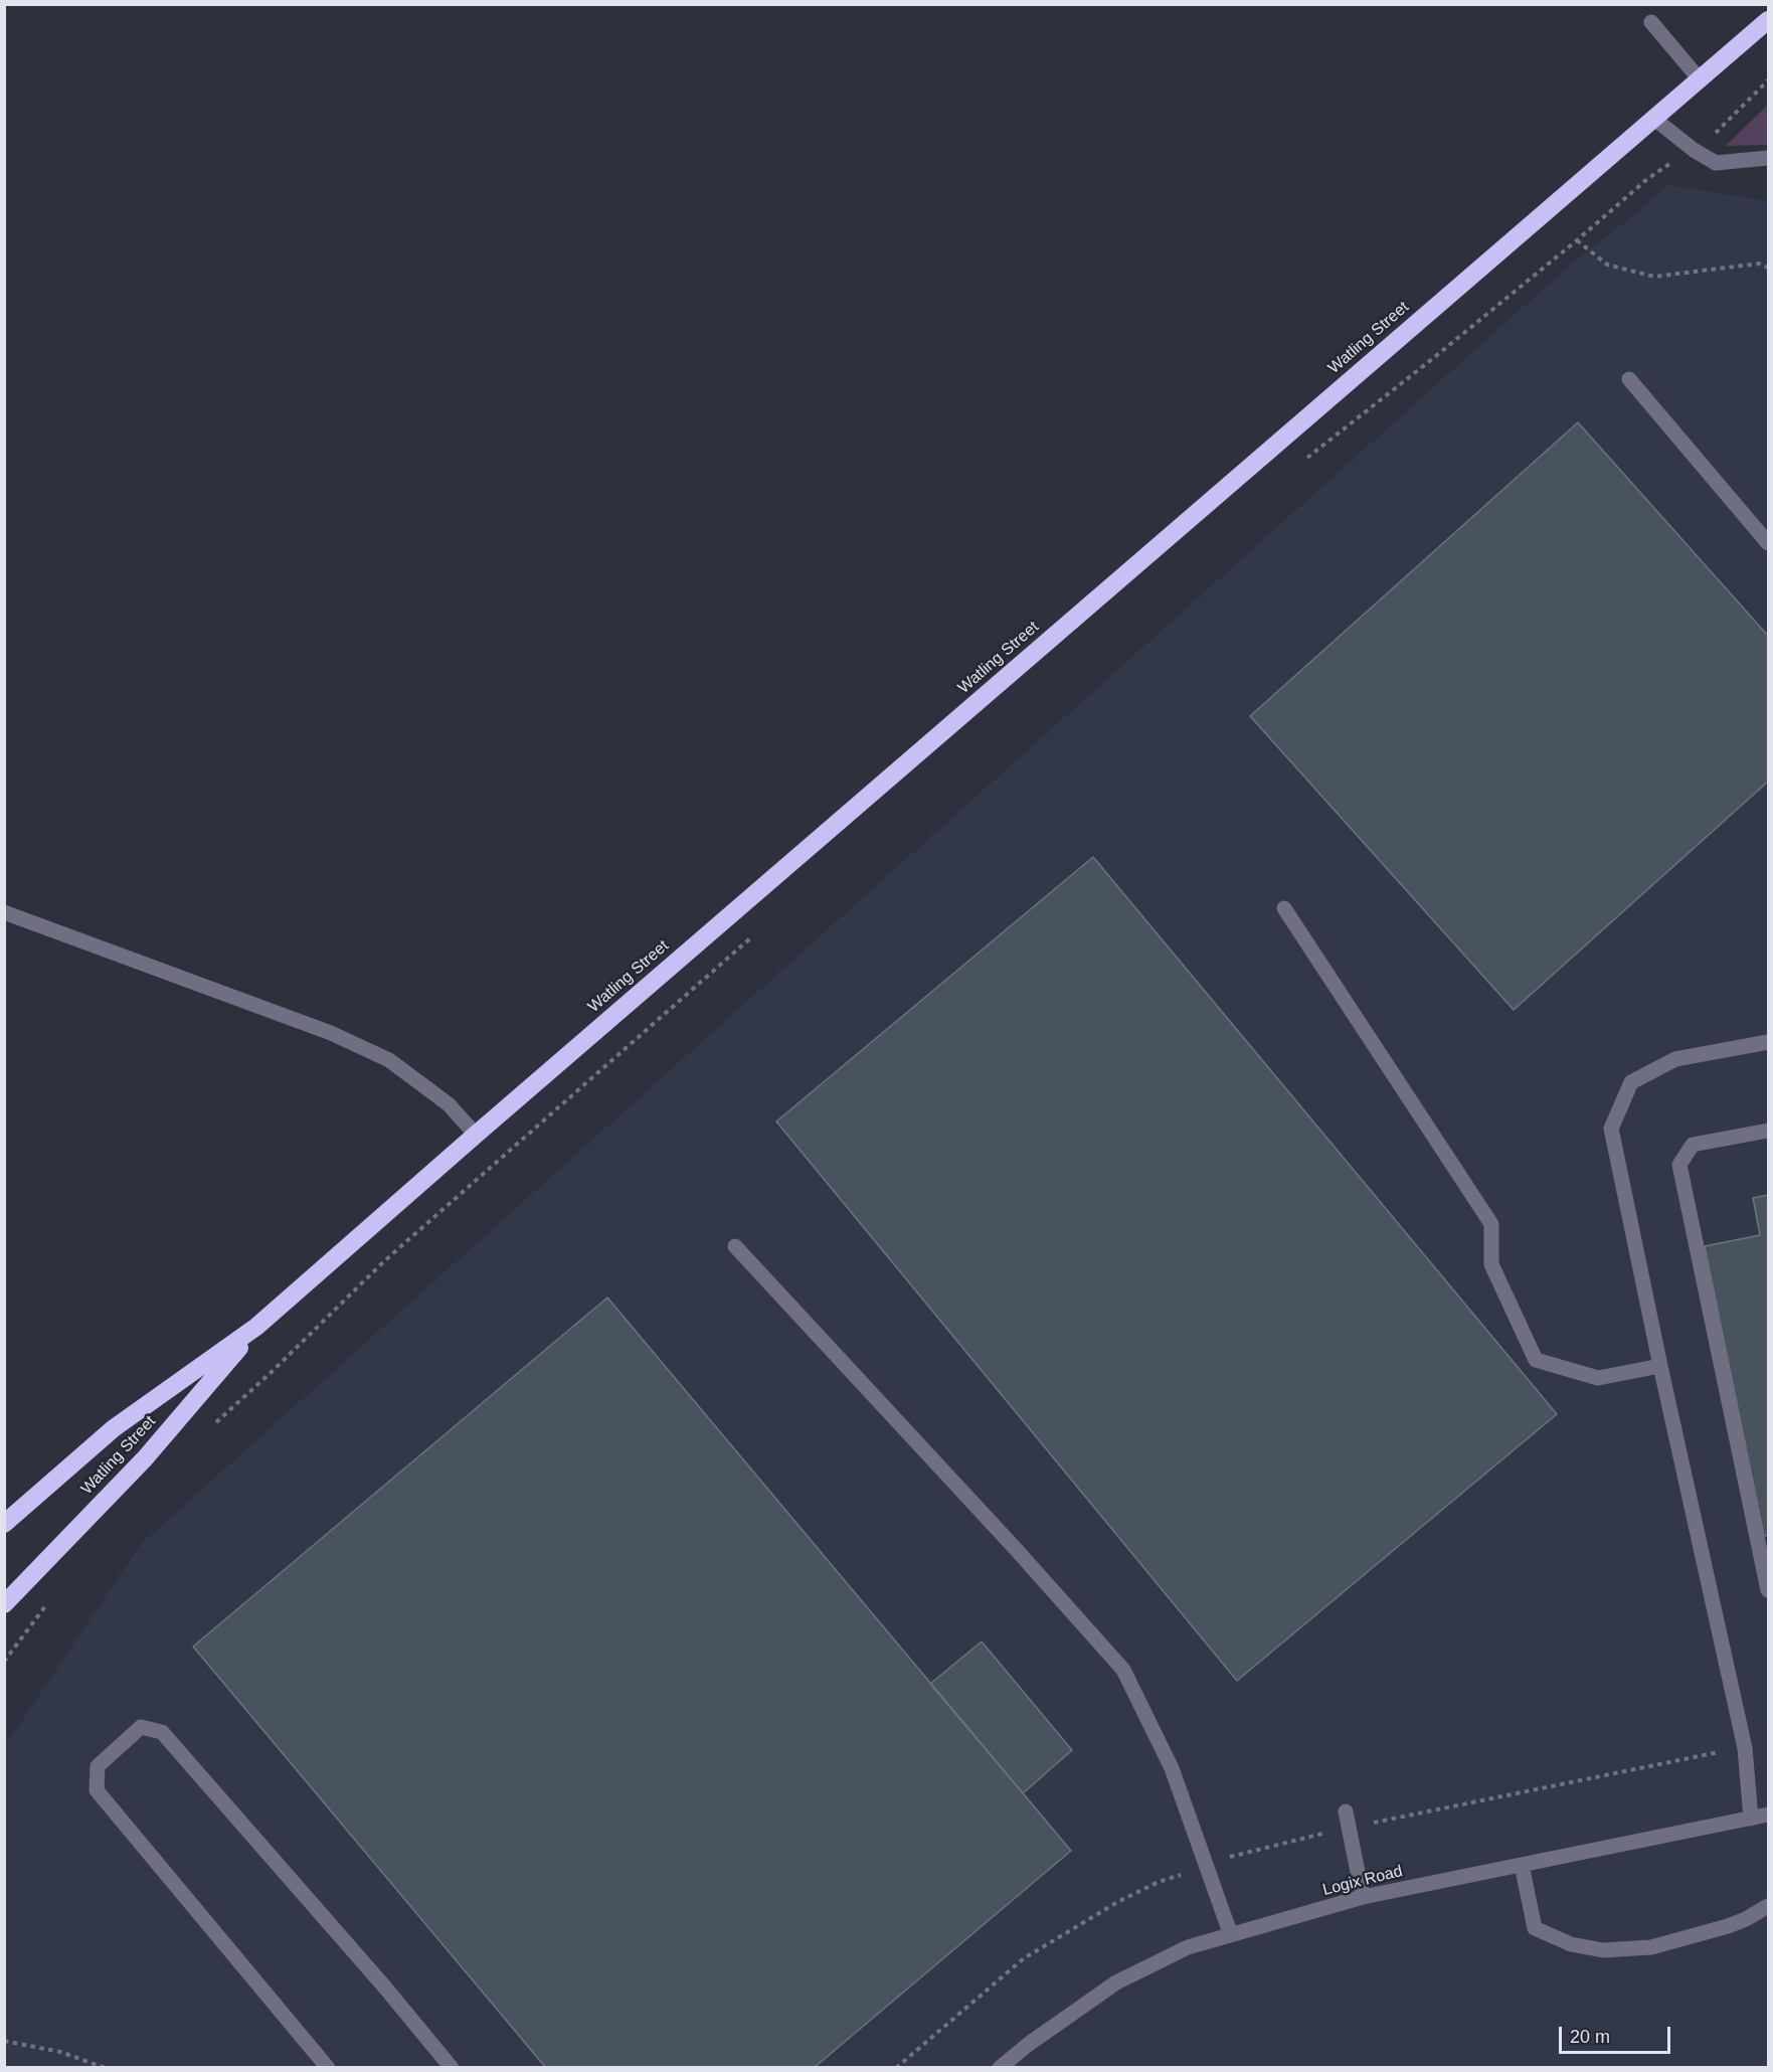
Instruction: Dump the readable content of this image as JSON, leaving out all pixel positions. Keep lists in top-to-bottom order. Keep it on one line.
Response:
{"streets":{"highway":["Watling Street"],"street":["Logix Road"]},"scale_bar":"20 m"}
